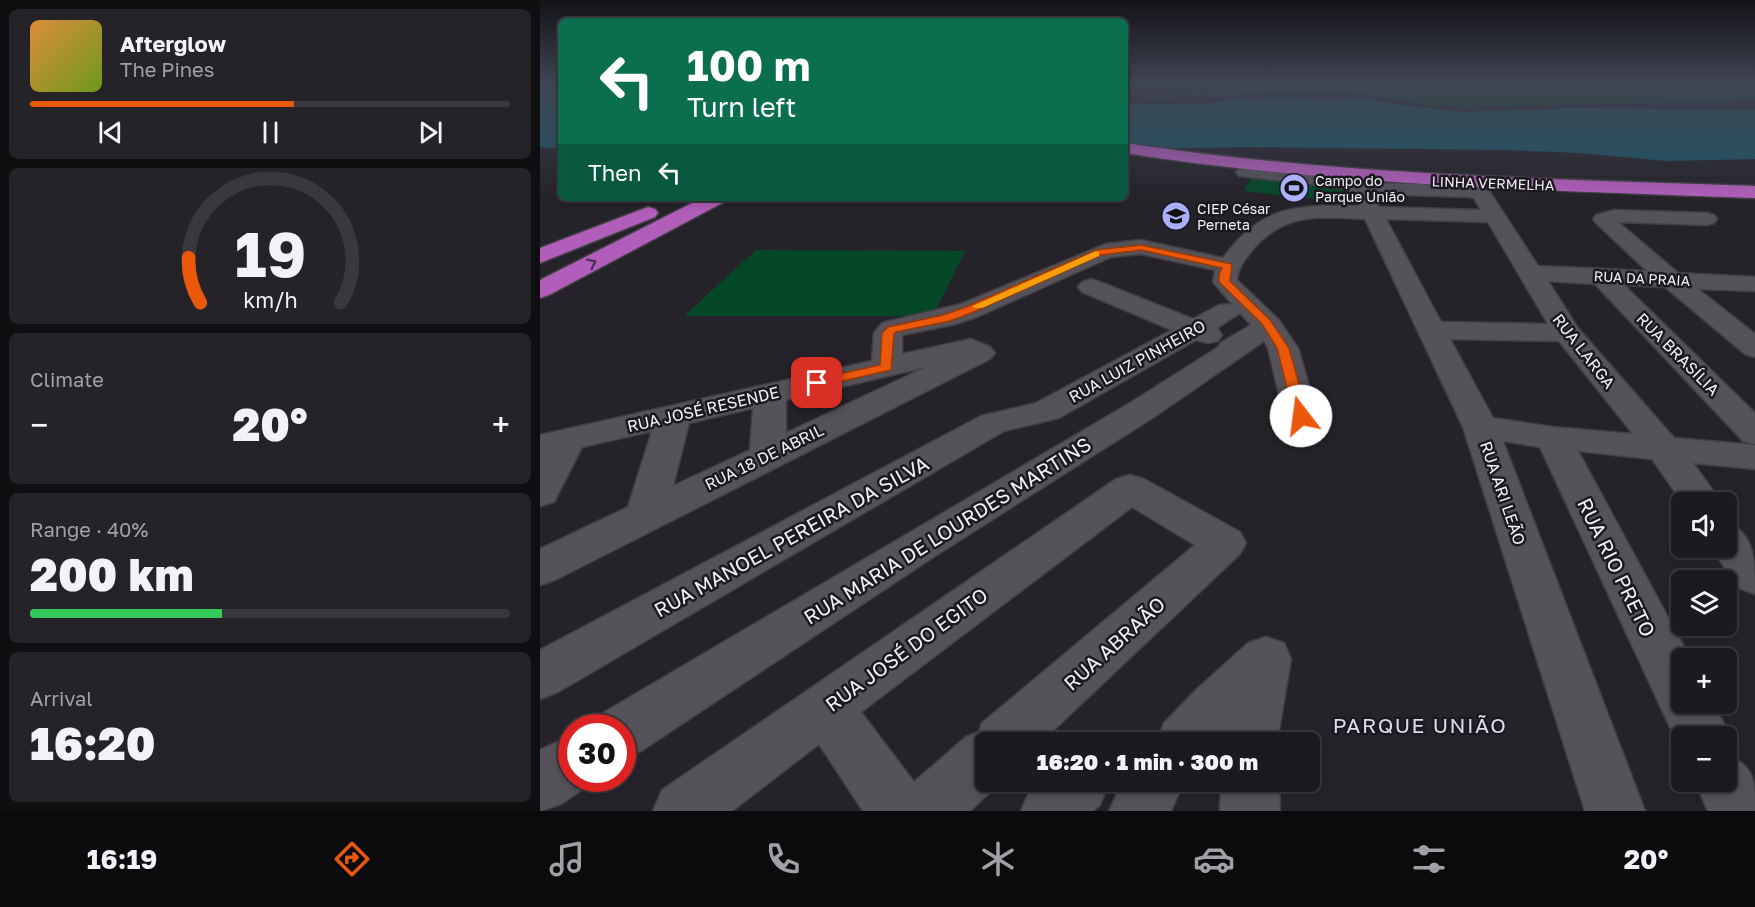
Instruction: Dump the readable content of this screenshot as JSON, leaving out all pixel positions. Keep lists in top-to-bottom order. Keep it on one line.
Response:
{"streets":{"highway":["LINHA VERMELHA"],"street":["RUA DA PRAIA","RUA LARGA","RUA BRASÍLIA","RUA LUIZ PINHEIRO","RUA JOSÉ RESENDE","RUA 18 DE ABRIL","RUA ARI LEÃO","RUA MARIA DE LOURDES MARTINS","RUA MANOEL PEREIRA DA SILVA","RUA RIO PRETO","RUA ABRAÃO","RUA JOSÉ DO EGITO"]},"crossings":[["RUA DA PRAIA","RUA LARGA"],["RUA DA PRAIA","RUA BRASÍLIA"],["RUA LARGA","RUA ARI LEÃO"],["RUA LUIZ PINHEIRO","RUA MARIA DE LOURDES MARTINS"],["RUA LUIZ PINHEIRO","RUA MANOEL PEREIRA DA SILVA"],["RUA JOSÉ RESENDE","RUA 18 DE ABRIL"],["RUA ABRAÃO","RUA JOSÉ DO EGITO"]],"districts":["PARQUE UNIÃO"],"places":{"sports":["Campo do Parque União"],"school or university":["CIEP César Perneta"]},"page":{"turn":["100 m","Turn left"],"song":["Afterglow","The Pines"],"then":"Then","tile":["Climate",["Range · 40%","200 km"],["Arrival","16:20"]],"heat":["−","20°","+"],"map_buttons":["+","−"],"limit":"30","trip":"16:20 · 1 min · 300 m","tabs":["16:19","20°"],"gauge":["19","km/h"]}}
